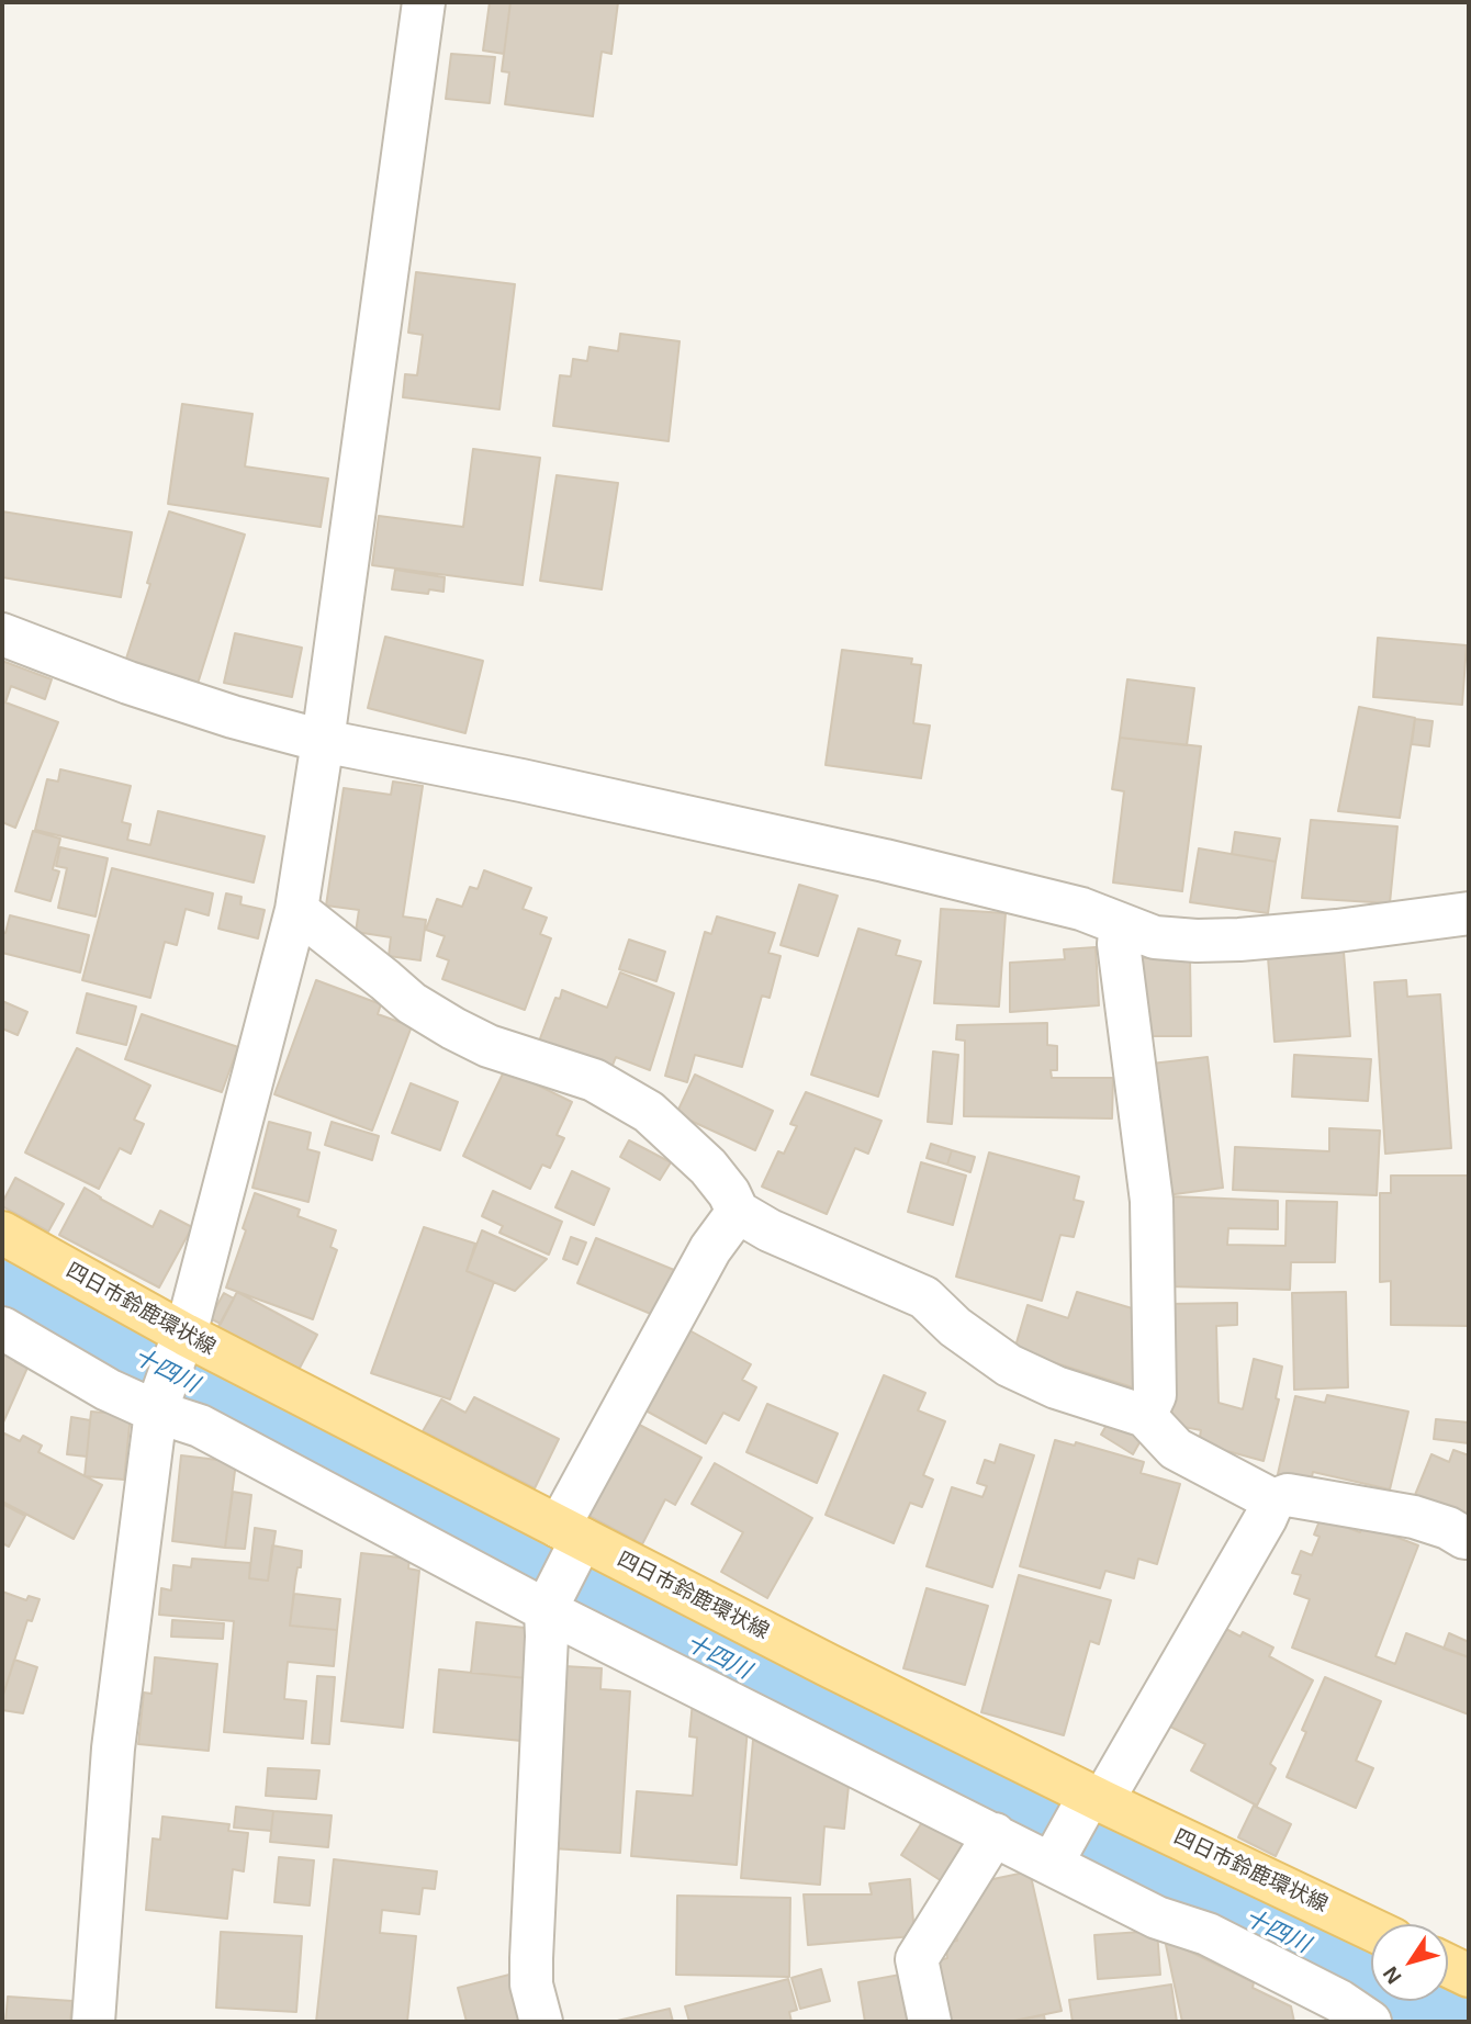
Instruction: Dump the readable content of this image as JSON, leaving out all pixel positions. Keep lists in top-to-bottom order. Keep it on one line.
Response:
{"streets":{"main road":["四日市鈴鹿環状線"]},"water":["十四川"],"north":"bottom left"}
